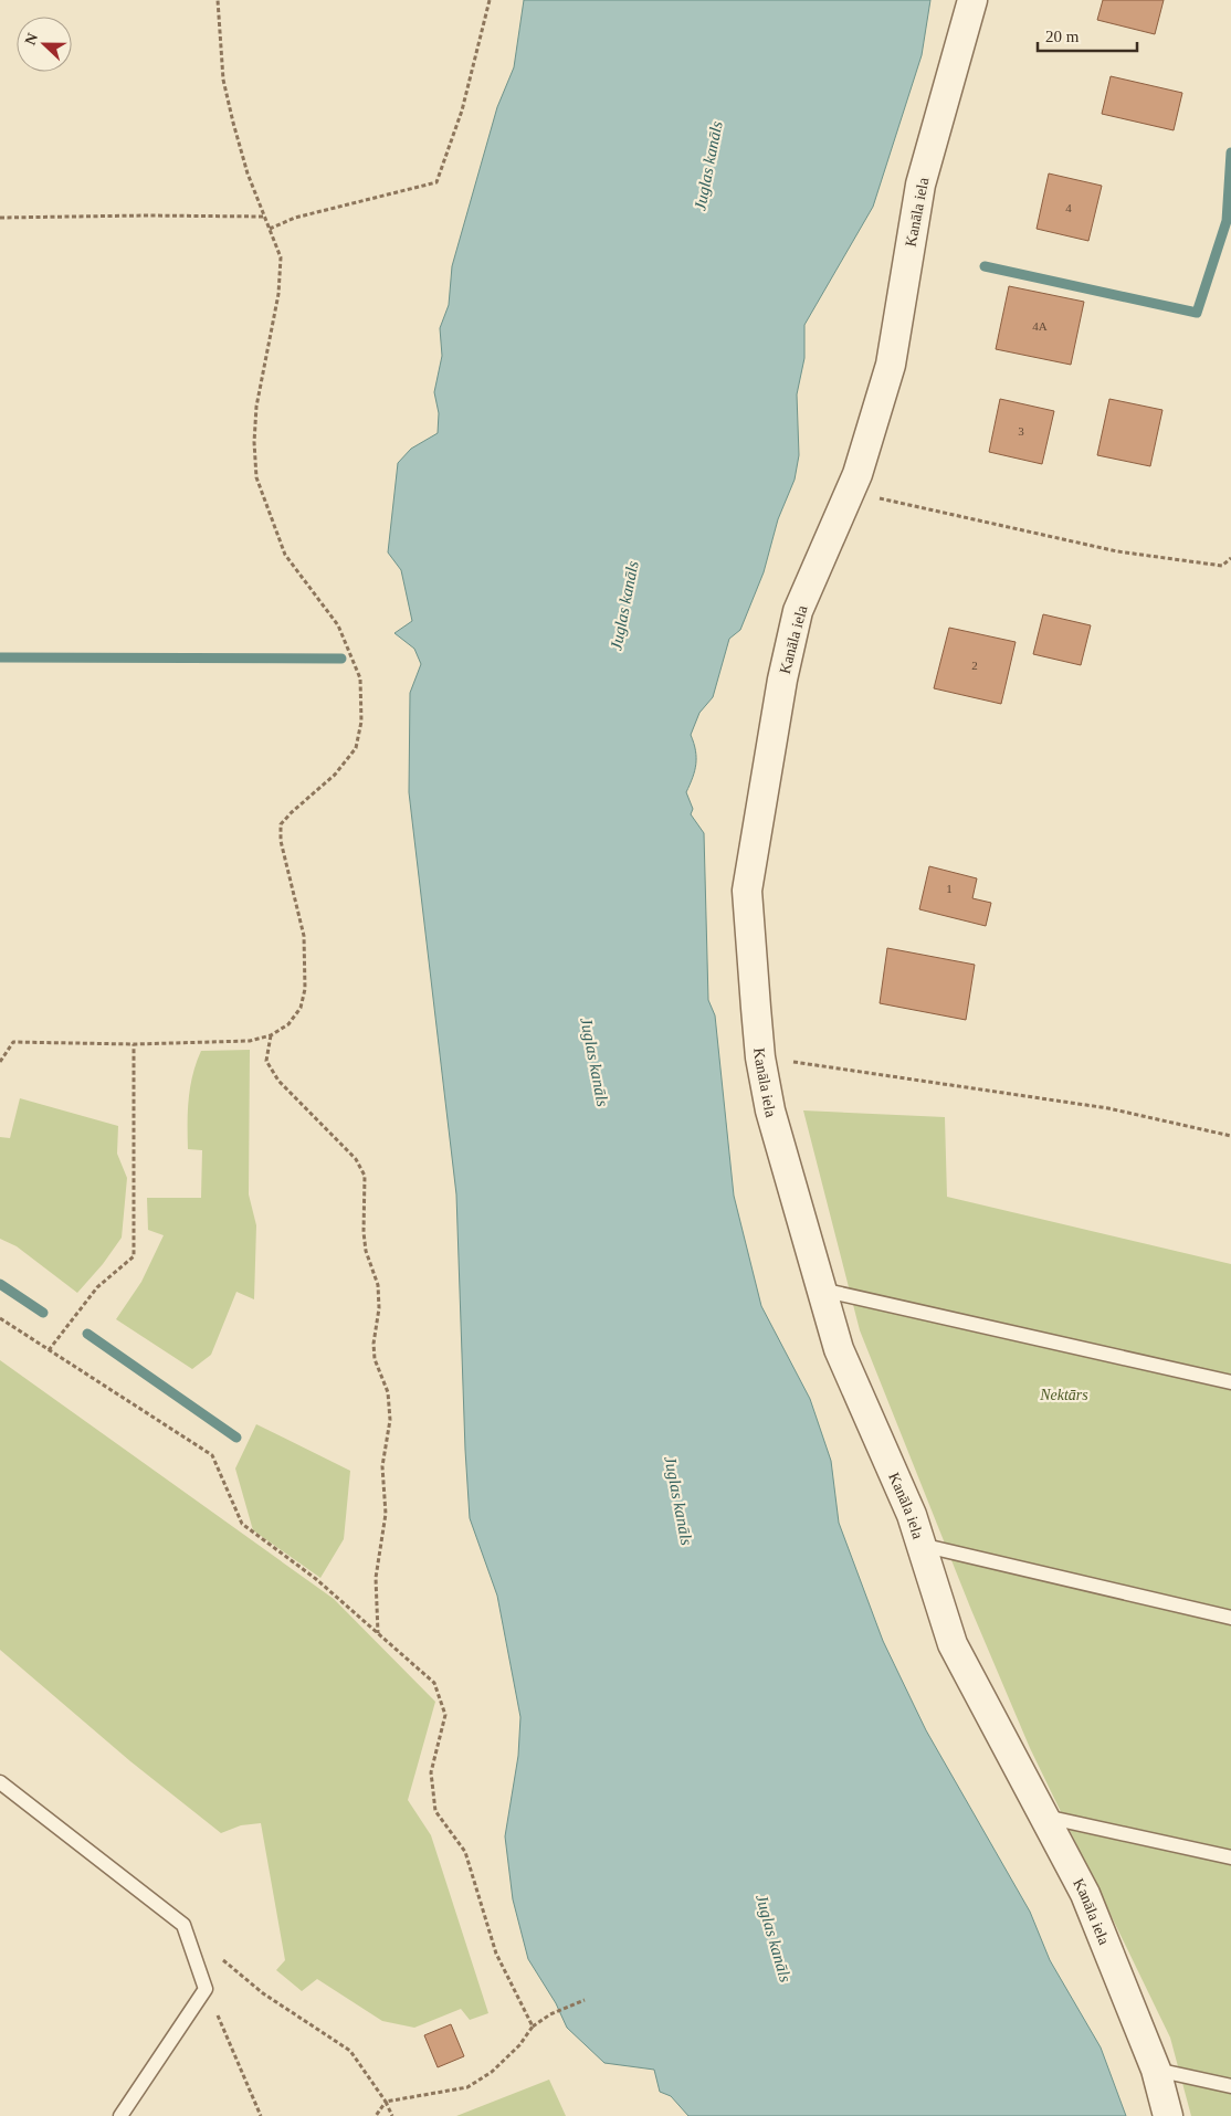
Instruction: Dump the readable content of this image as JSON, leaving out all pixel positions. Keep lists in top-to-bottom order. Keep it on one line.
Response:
{"streets":{"street":["Kanāla iela"]},"water":["Juglas kanāls"],"parks":["Nektārs"],"house_numbers":["4","4A","3","2","1"],"scale_bar":"20 m","north":"left"}
